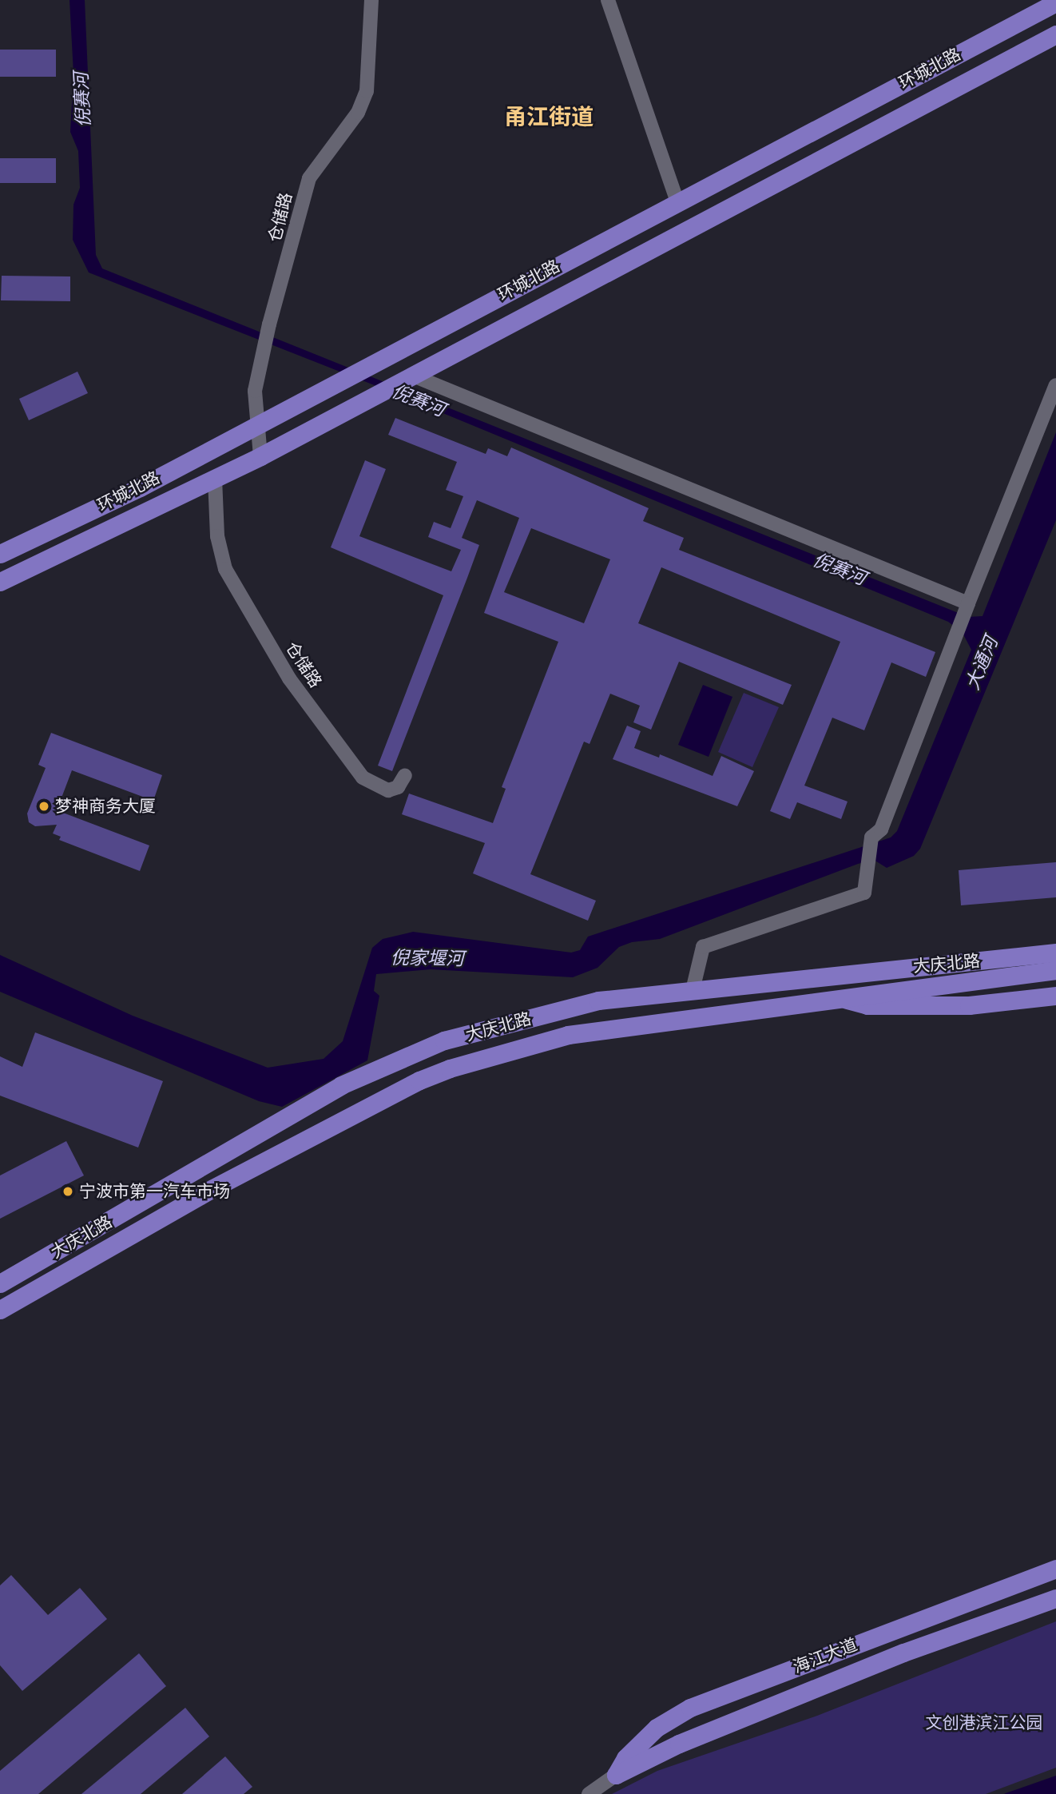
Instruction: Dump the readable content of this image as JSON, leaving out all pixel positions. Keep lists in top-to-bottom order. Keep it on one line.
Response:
{"streets":{"main road":["环城北路","大庆北路","海江大道"],"street":["仓储路"]},"crossings":[["环城北路","仓储路"]],"districts":["甬江街道"],"water":["倪赛河","大通河","倪家堰河"],"parks":["文创港滨江公园"],"places":["梦神商务大厦","宁波市第一汽车市场"]}
